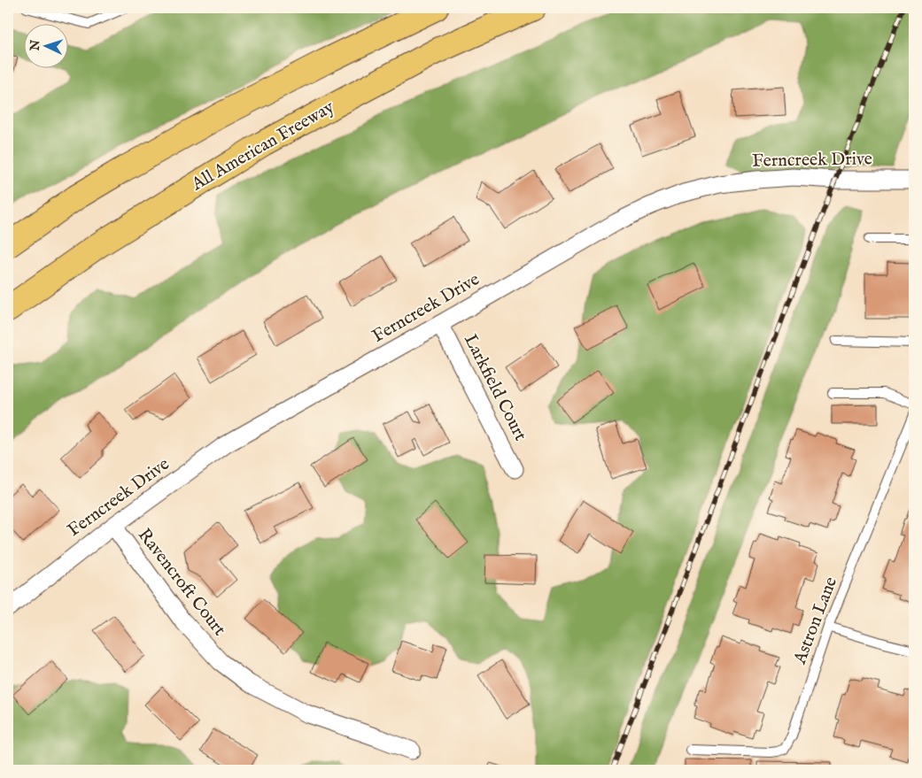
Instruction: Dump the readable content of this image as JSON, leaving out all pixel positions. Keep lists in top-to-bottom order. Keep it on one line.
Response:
{"streets":{"highway":["All American Freeway"],"street":["Ferncreek Drive","Larkfield Court","Ravencroft Court"],"lane":["Astron Lane"]},"crossings":[["Ferncreek Drive","Larkfield Court"],["Ferncreek Drive","Ravencroft Court"]],"north":"left"}
